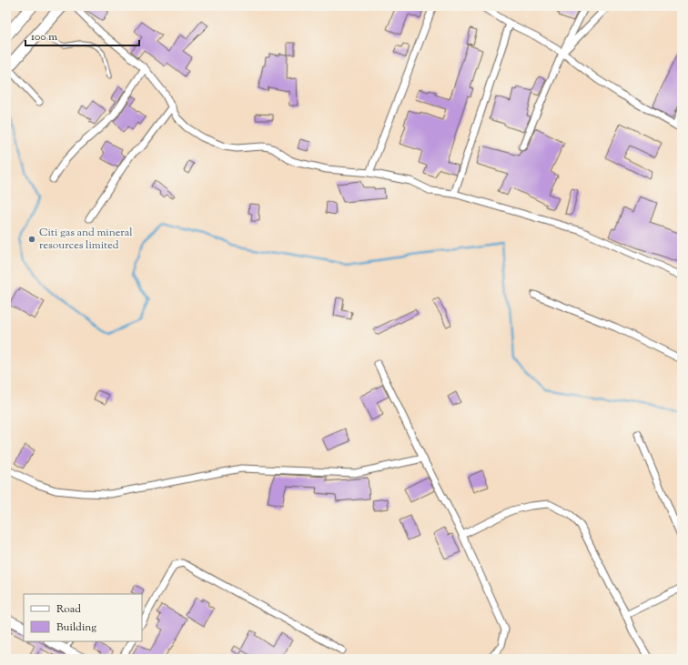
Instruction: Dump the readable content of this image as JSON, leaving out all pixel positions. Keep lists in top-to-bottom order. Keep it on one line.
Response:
{"places":["Citi gas and mineral resources limited"],"legend":["Road","Building"],"scale_bar":"100 m"}
